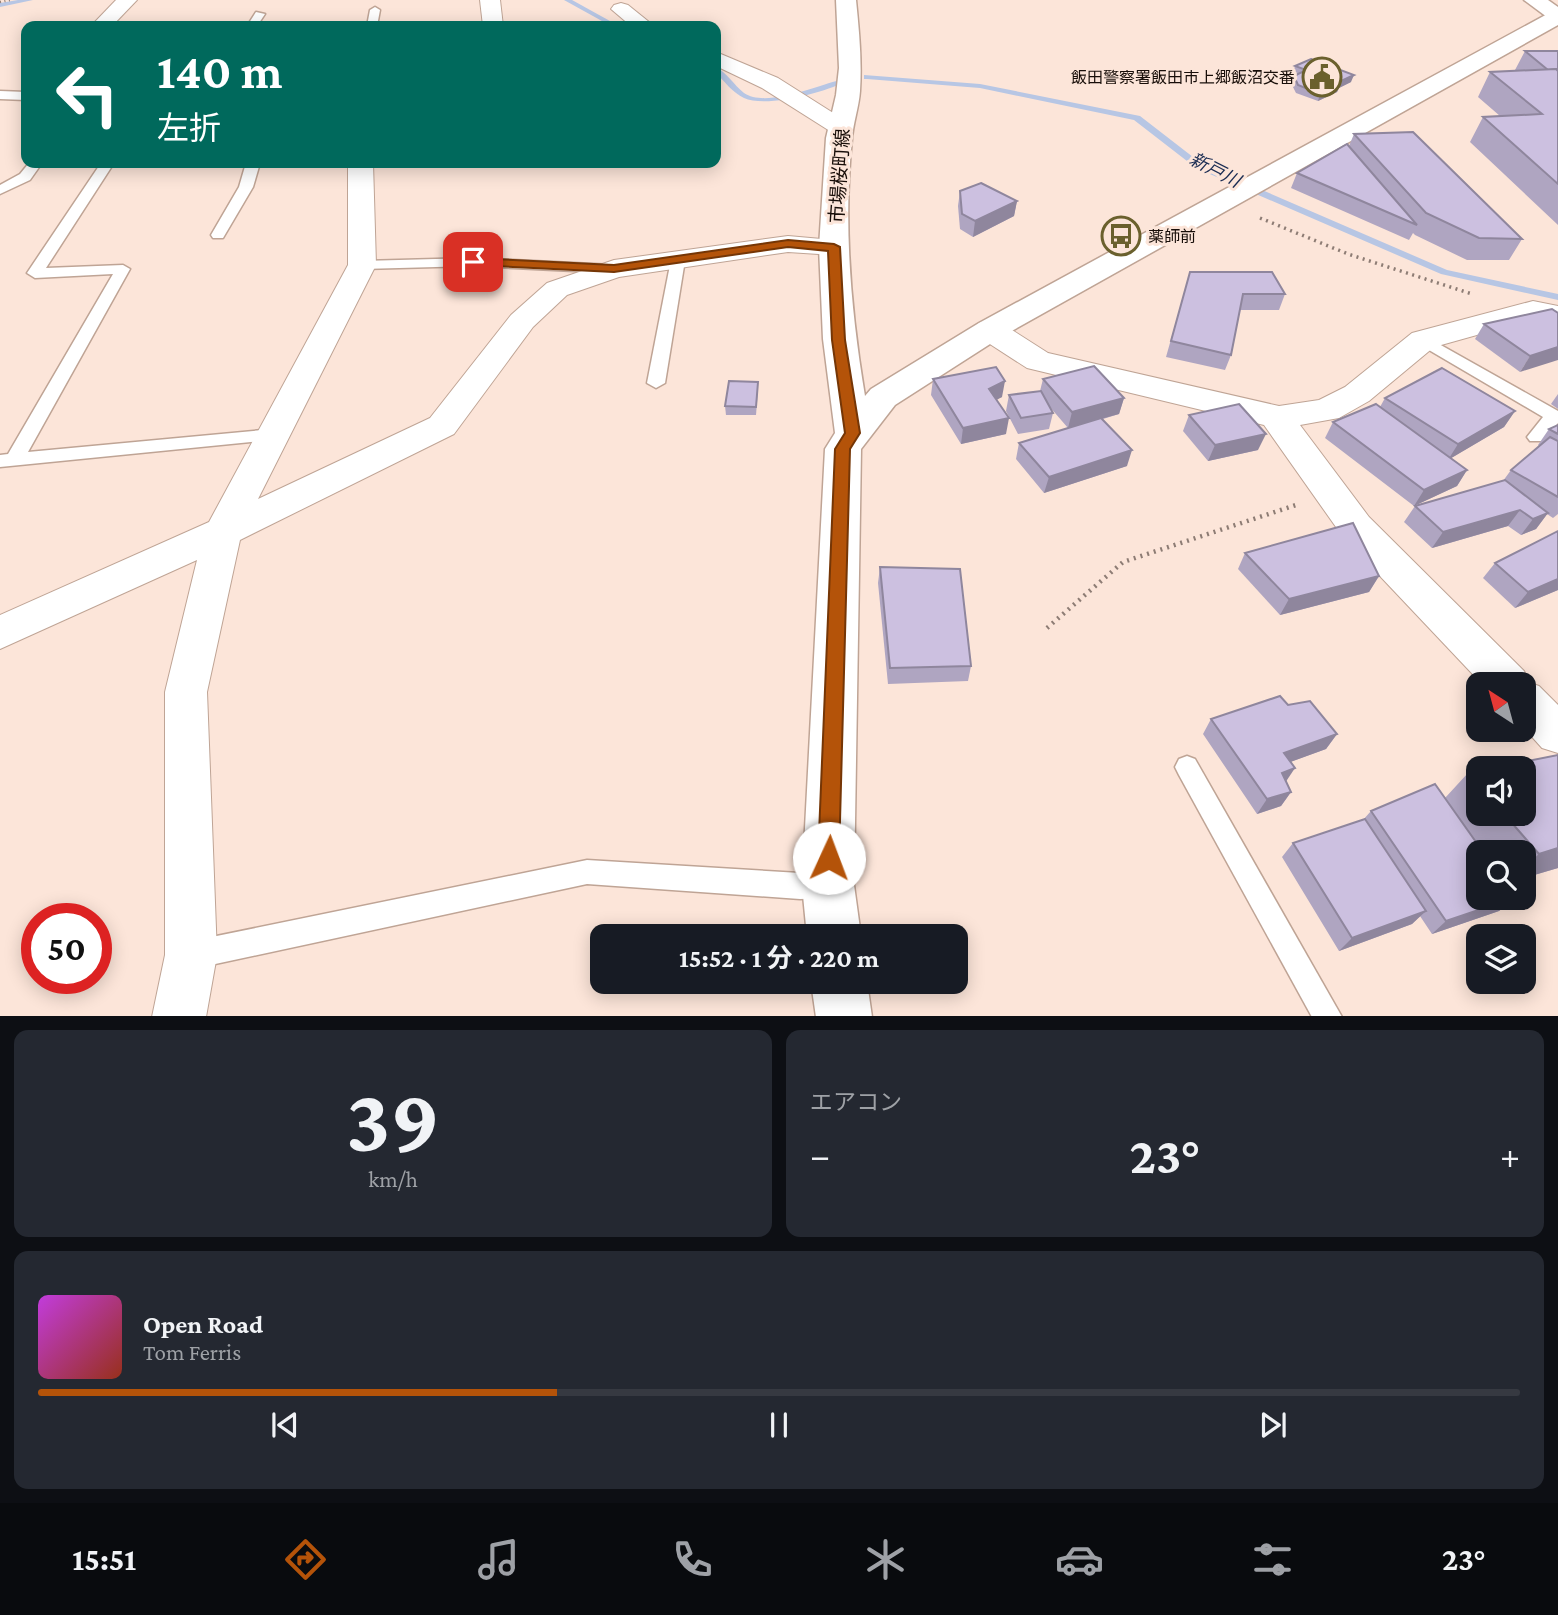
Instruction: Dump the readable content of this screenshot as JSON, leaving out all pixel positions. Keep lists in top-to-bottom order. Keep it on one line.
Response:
{"streets":{"main road":["市場桜町線"]},"water":["新戸川"],"places":{"public building":["飯田警察署飯田市上郷飯沼交番"],"bus stop":["薬師前"]},"north":"top left","page":{"turn":["140 m","左折"],"limit":"50","trip":"15:52 · 1 分 · 220 m","tile":[["39","km/h"],"エアコン"],"heat":["−","23°","+"],"song":["Open Road","Tom Ferris"],"tabs":["15:51","23°"]}}
